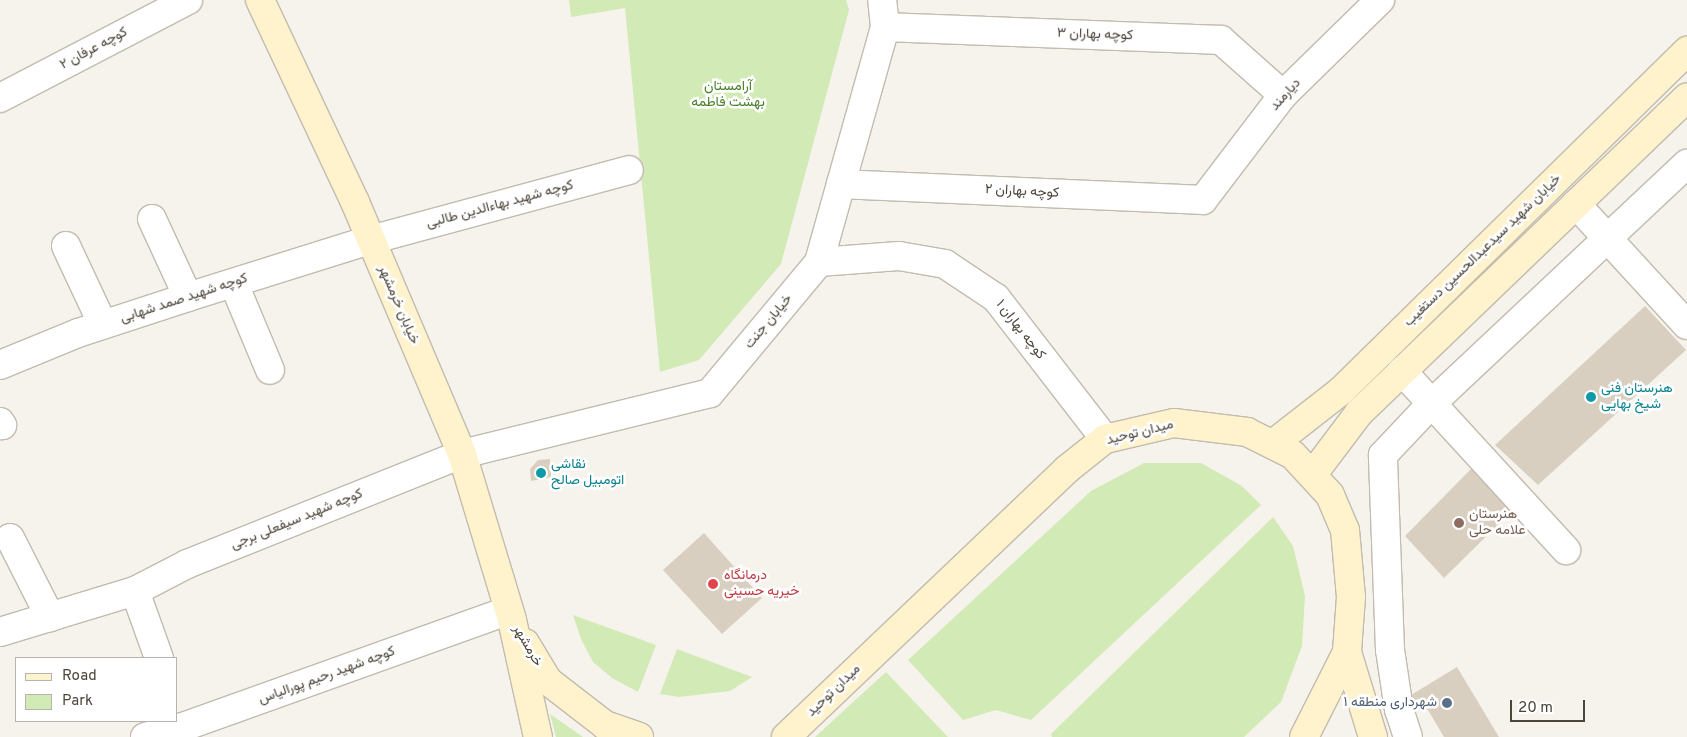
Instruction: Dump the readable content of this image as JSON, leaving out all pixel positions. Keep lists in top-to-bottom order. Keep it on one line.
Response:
{"streets":{"main road":["خیابان شهید سیدعبدالحسین دستغیب","خیابان خرمشهر","میدان توحید","خرمشهر"],"street":["کوچه بهاران ۳","کوچه عرفان ۲","دیارمند","کوچه بهاران ۲","کوچه شهید بهاءالدین طالبی","کوچه شهید صمد شهابی","خیابان جنت","کوچه بهاران ۱","کوچه شهید سیفعلی برجی","کوچه شهید رحیم پورالیاس"]},"crossings":[["کوچه بهاران ۳","دیارمند"],["کوچه بهاران ۳","خیابان جنت"],["دیارمند","کوچه بهاران ۲"],["کوچه بهاران ۲","خیابان جنت"],["کوچه شهید بهاءالدین طالبی","کوچه شهید صمد شهابی"],["کوچه شهید بهاءالدین طالبی","خیابان خرمشهر"],["خیابان شهید سیدعبدالحسین دستغیب","میدان توحید"],["کوچه شهید صمد شهابی","خیابان خرمشهر"],["خیابان خرمشهر","خیابان جنت"],["خیابان خرمشهر","کوچه شهید سیفعلی برجی"],["خیابان خرمشهر","خرمشهر"],["خیابان خرمشهر","کوچه شهید رحیم پورالیاس"],["خیابان جنت","کوچه بهاران ۱"],["خیابان جنت","کوچه شهید سیفعلی برجی"],["کوچه بهاران ۱","میدان توحید"],["خرمشهر","کوچه شهید رحیم پورالیاس"]],"parks":["آرامستان بهشت فاطمه"],"places":["هنرستان فنی شیخ بهایی","نقاشی اتومبیل صالح","هنرستان علامه حلی","درمانگاه خیریه حسینی","شهرداری منطقه ۱"],"legend":["Road","Park"],"scale_bar":"20 m"}
